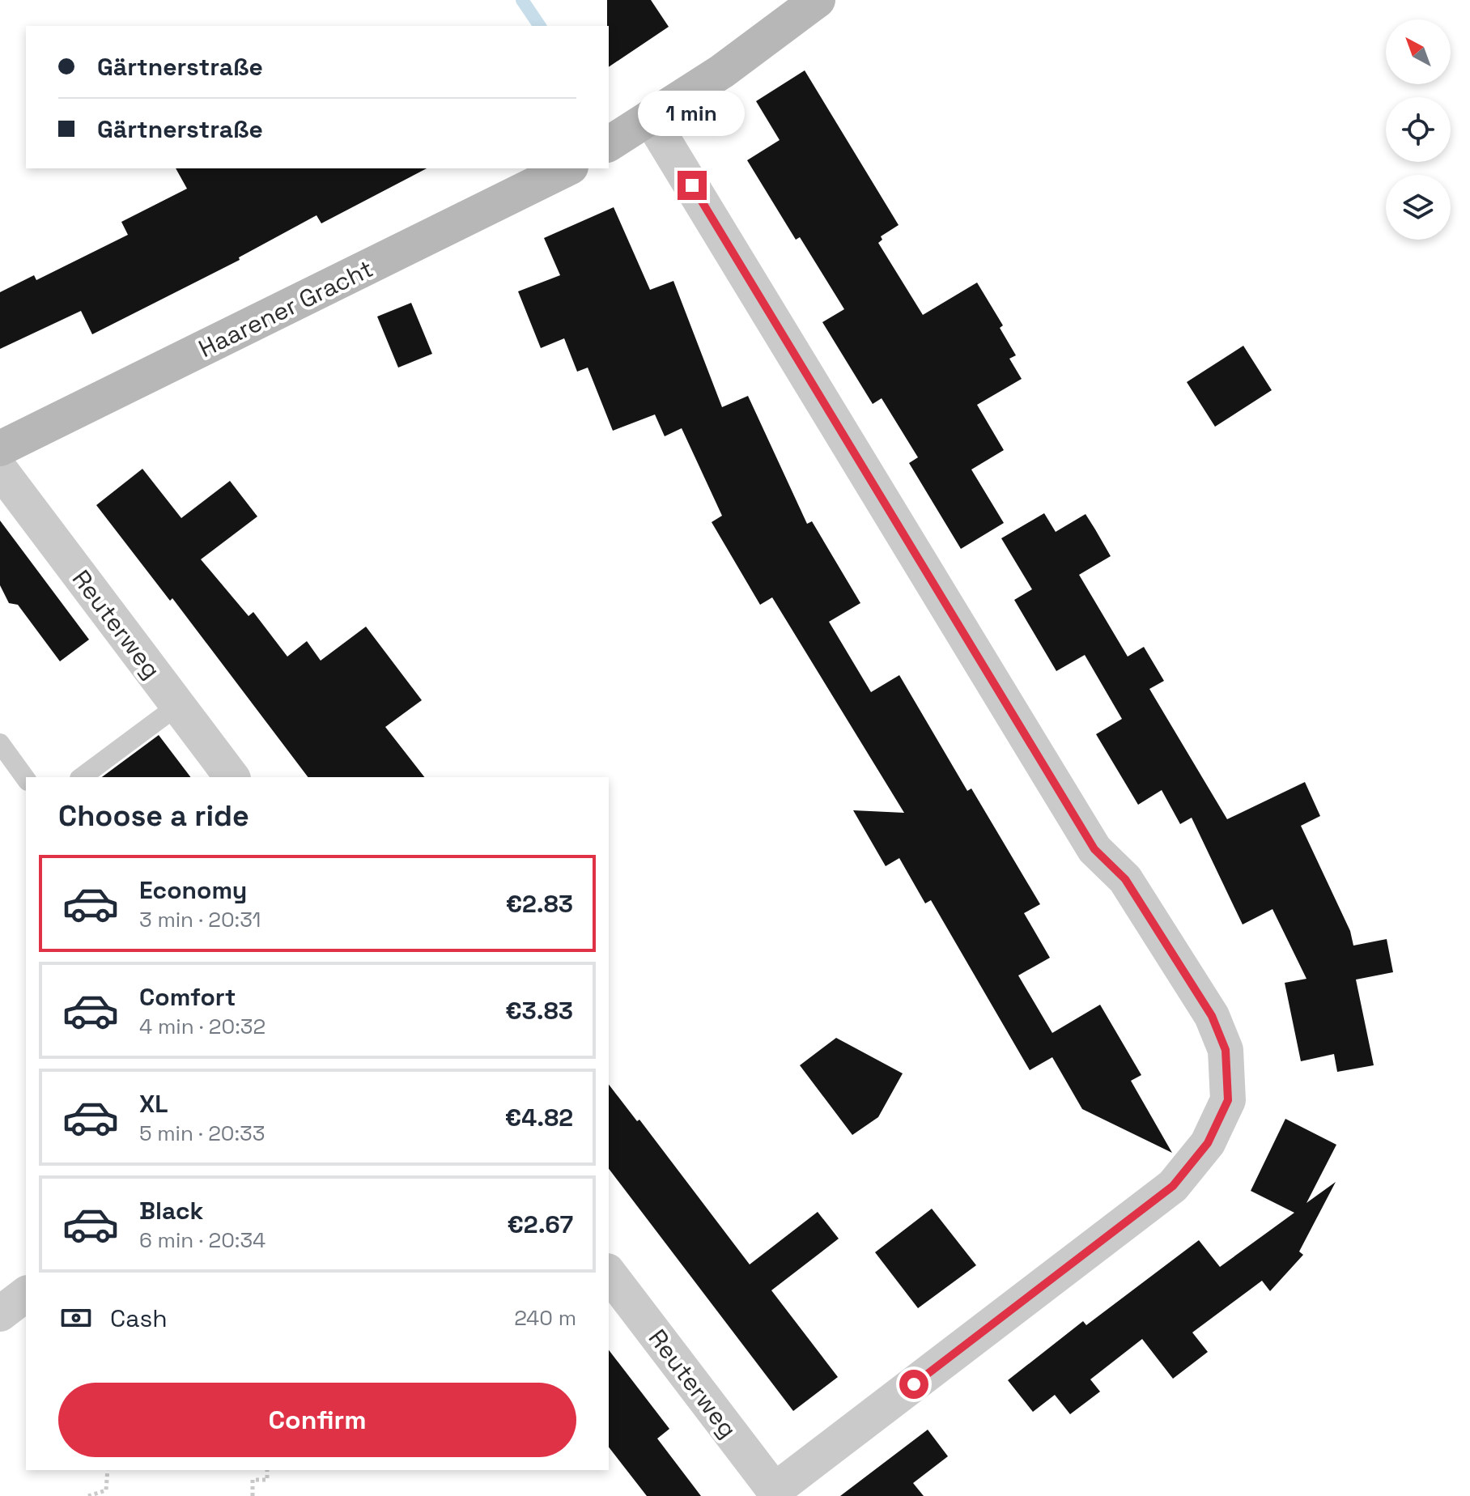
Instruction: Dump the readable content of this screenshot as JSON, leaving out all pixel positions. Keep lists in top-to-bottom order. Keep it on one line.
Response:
{"streets":{"main road":["Haarener Gracht"],"street":["Reuterweg"]},"north":"top left","page":{"banner":["Gärtnerstraße","Gärtnerstraße"],"bubble":"1 min","heading":"Choose a ride","list":[{"name":"Economy","note":"3 min · 20:31","value":"€2.83"},{"name":"Comfort","note":"4 min · 20:32","value":"€3.83"},{"name":"XL","note":"5 min · 20:33","value":"€4.82"},{"name":"Black","note":"6 min · 20:34","value":"€2.67"}],"pay":["Cash","240 m"],"buttons":"Confirm"}}
